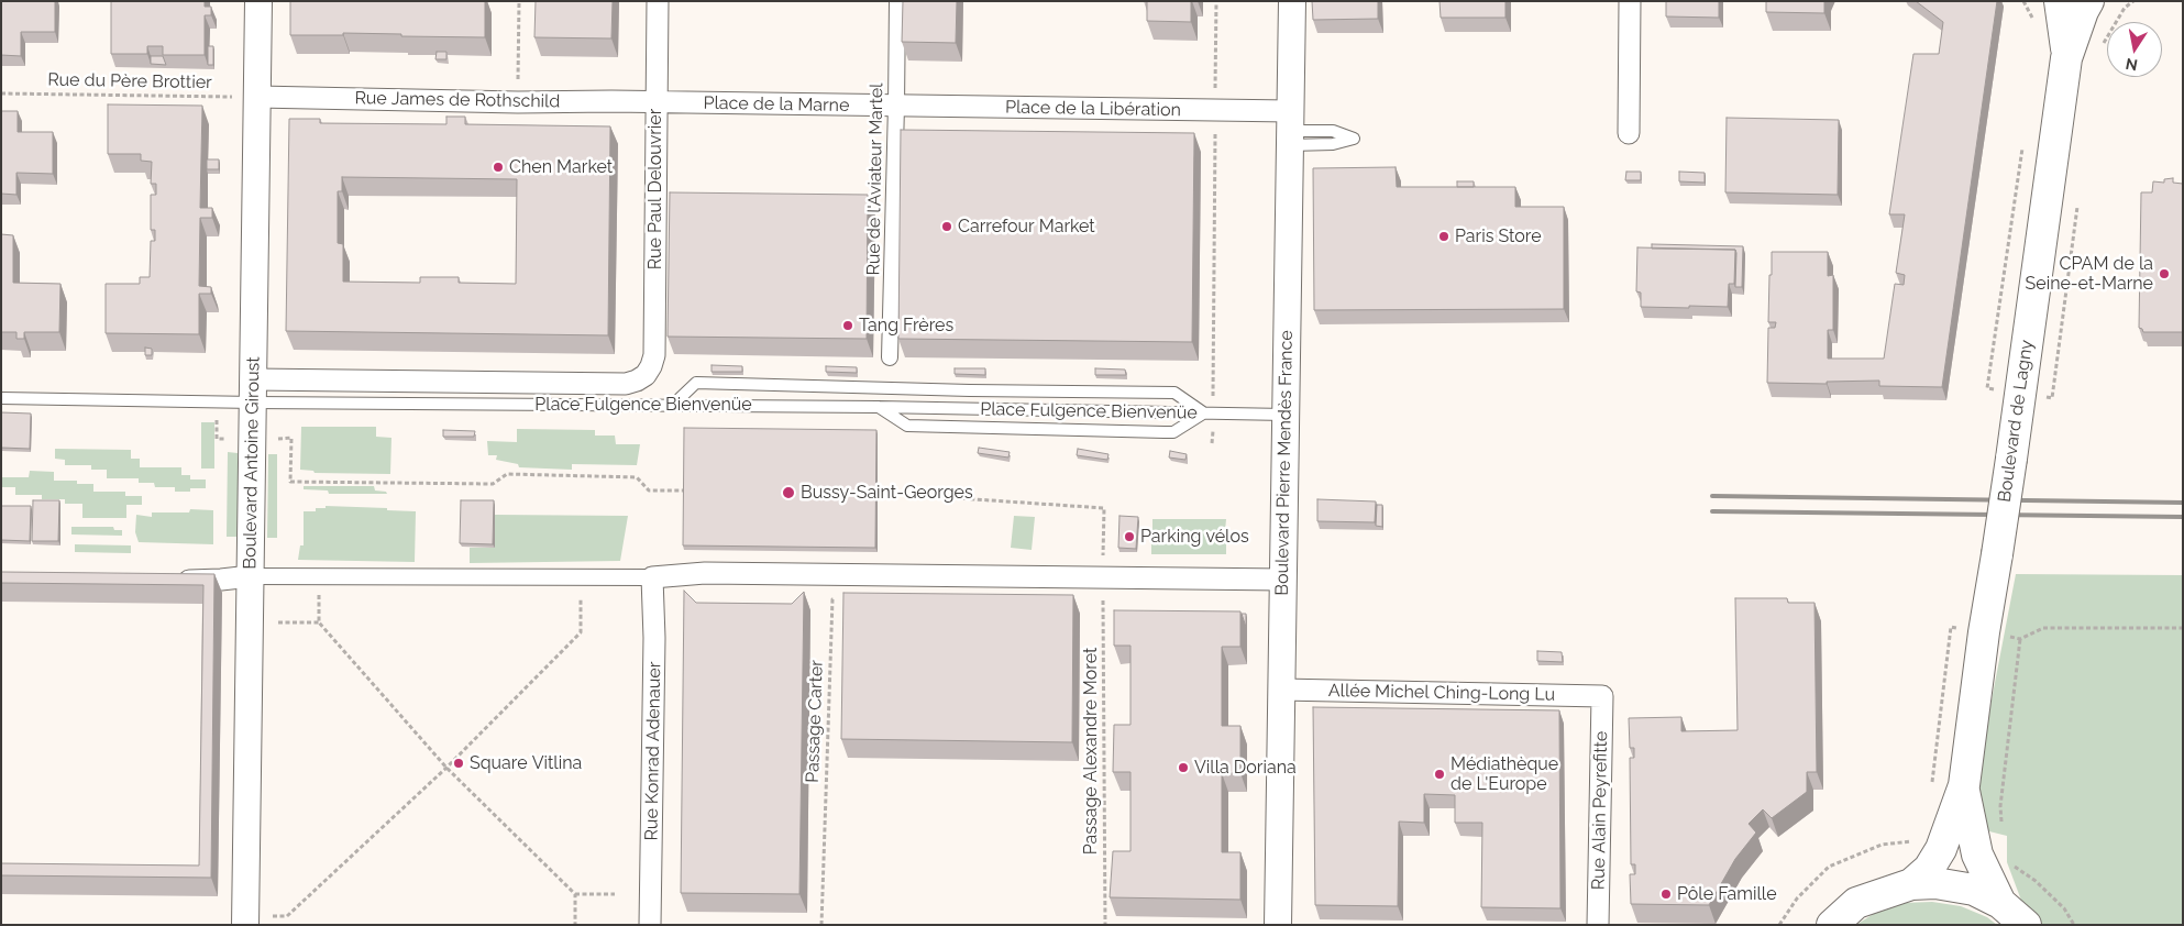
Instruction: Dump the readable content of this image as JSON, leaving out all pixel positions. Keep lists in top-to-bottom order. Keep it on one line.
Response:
{"streets":{"main road":["Boulevard de Lagny"],"street":["Rue James de Rothschild","Place de la Marne","Place de la Libération","Rue de l'Aviateur Martel","Rue Paul Delouvrier","Place Fulgence Bienvenüe","Boulevard Antoine Giroust","Boulevard Pierre Mendès France","Allée Michel Ching-Long Lu","Rue Konrad Adenauer","Rue Alain Peyrefitte"],"path":["Rue du Père Brottier","Passage Carter","Passage Alexandre Moret"]},"crossings":[["Rue du Père Brottier","Rue James de Rothschild"],["Rue du Père Brottier","Boulevard Antoine Giroust"],["Rue James de Rothschild","Place de la Marne"],["Rue James de Rothschild","Rue Paul Delouvrier"],["Rue James de Rothschild","Boulevard Antoine Giroust"],["Place de la Marne","Place de la Libération"],["Place de la Marne","Rue de l'Aviateur Martel"],["Place de la Marne","Rue Paul Delouvrier"],["Place de la Libération","Rue de l'Aviateur Martel"],["Place de la Libération","Boulevard Pierre Mendès France"],["Rue Paul Delouvrier","Place Fulgence Bienvenüe"],["Place Fulgence Bienvenüe","Boulevard Antoine Giroust"],["Place Fulgence Bienvenüe","Boulevard Pierre Mendès France"],["Boulevard Pierre Mendès France","Allée Michel Ching-Long Lu"],["Allée Michel Ching-Long Lu","Rue Alain Peyrefitte"]],"places":["Chen Market","Carrefour Market","Paris Store","CPAM de la Seine-et-Marne","Tang Frères","Bussy-Saint-Georges","Parking vélos","Square Vitlina","Villa Doriana","Médiathèque de L'Europe","Pôle Famille"],"north":"bottom"}
